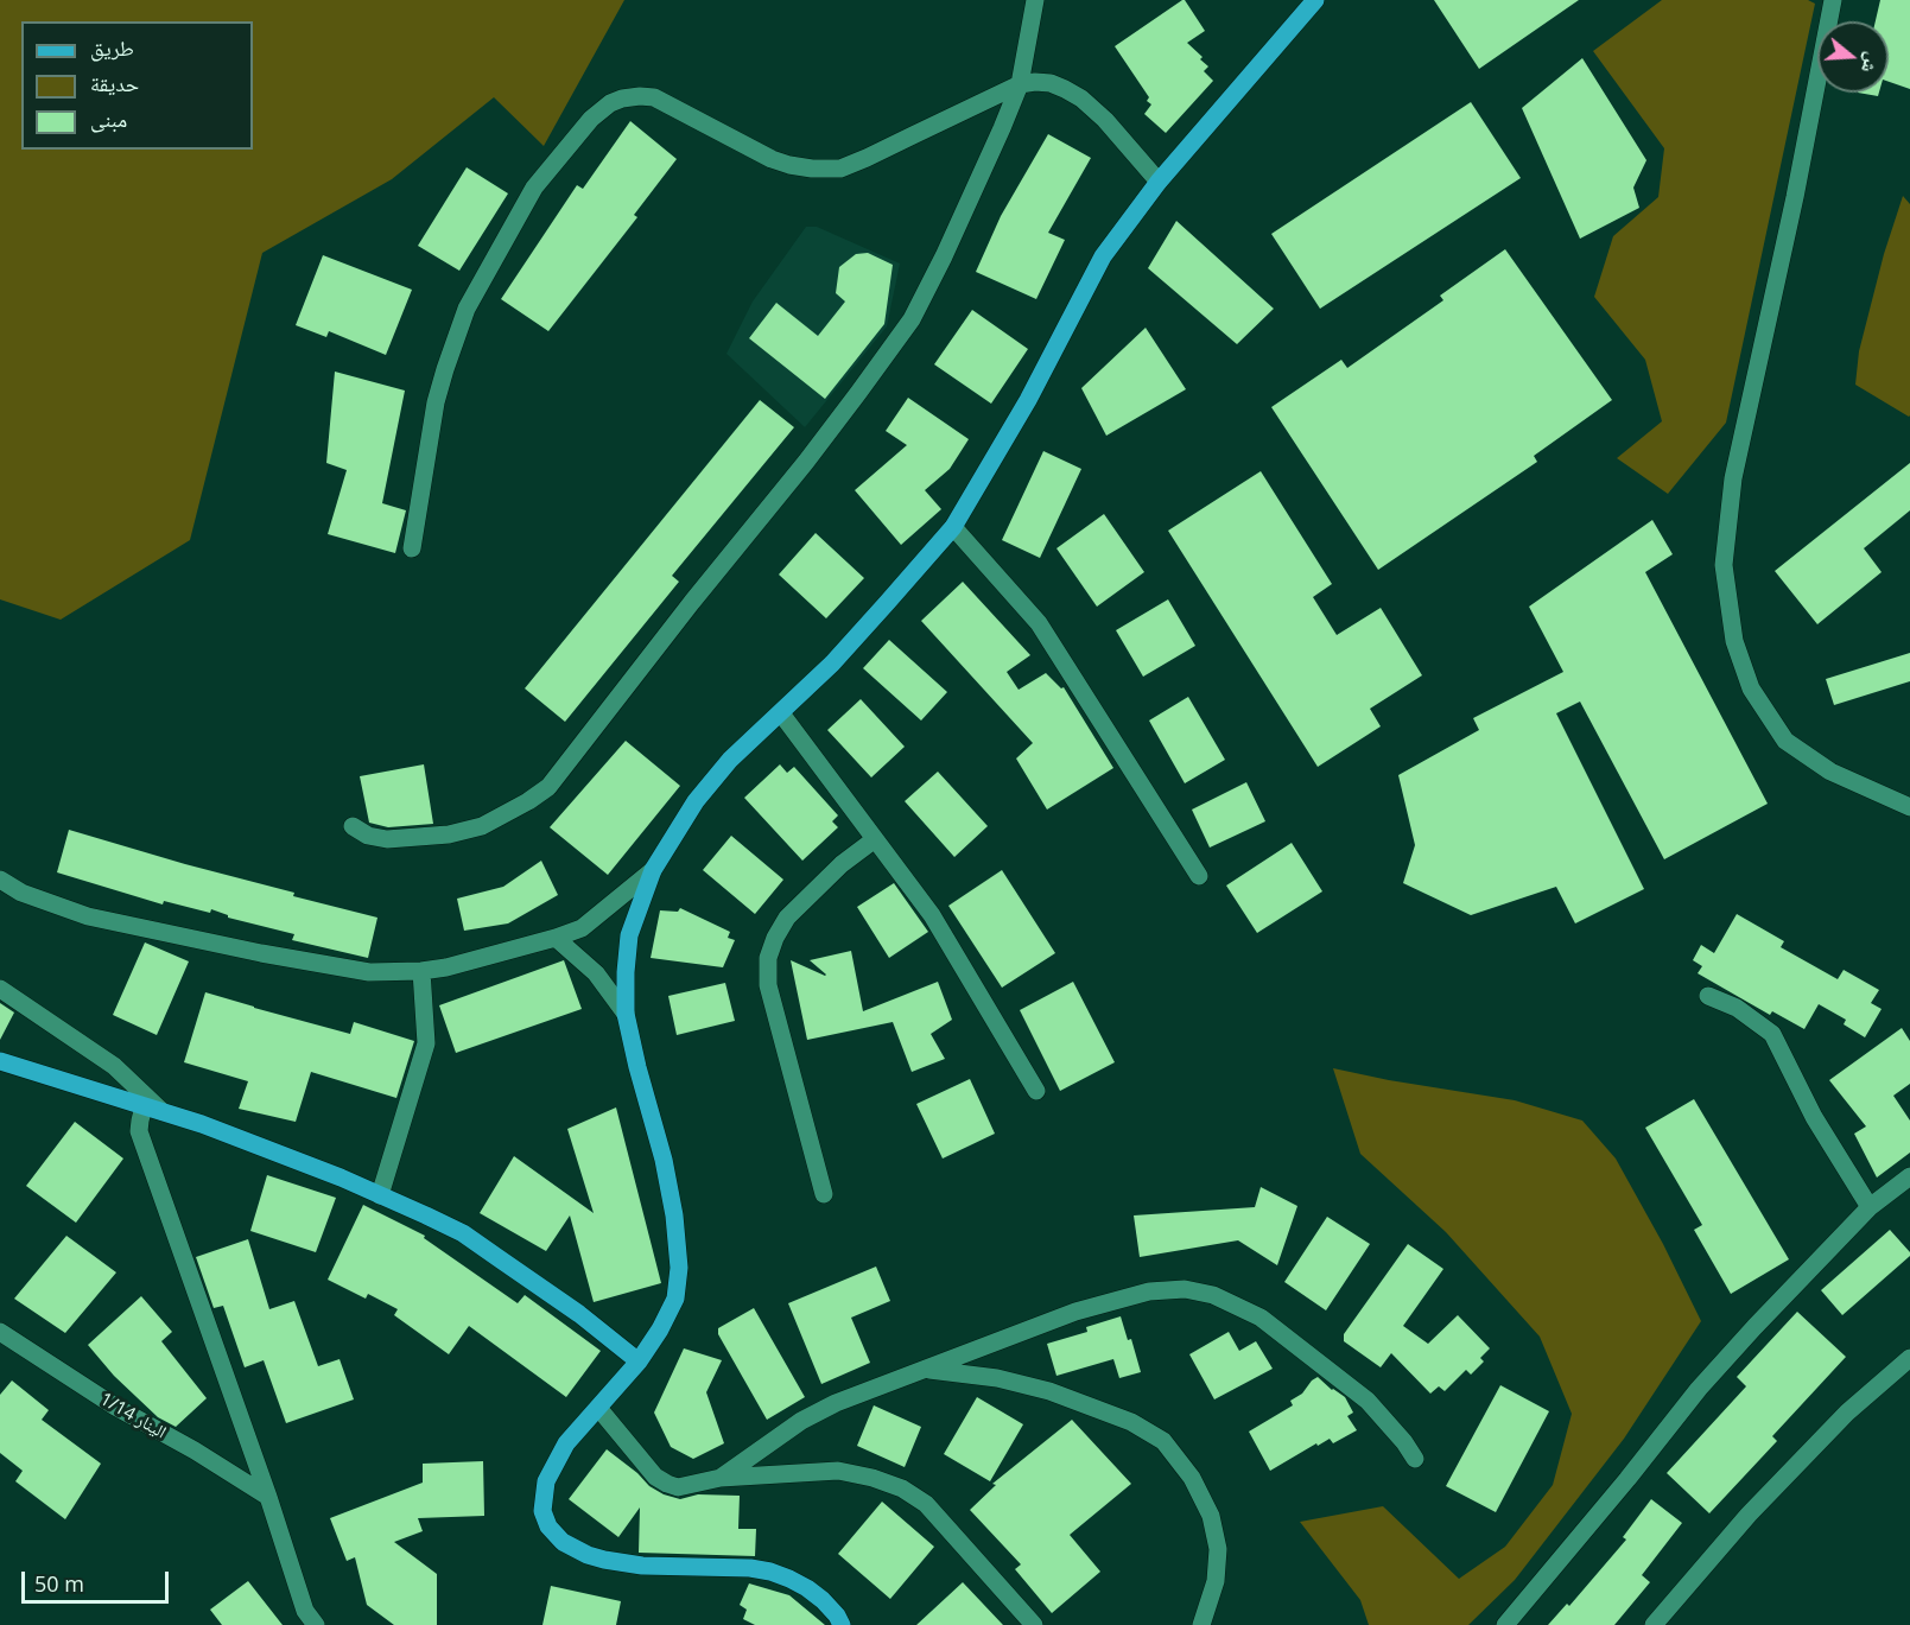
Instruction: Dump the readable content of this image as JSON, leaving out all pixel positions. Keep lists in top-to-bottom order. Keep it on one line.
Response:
{"streets":{"street":["الينار 1/14"]},"legend":["طريق","حديقة","مبنى"],"scale_bar":"50 m","north":"right"}
